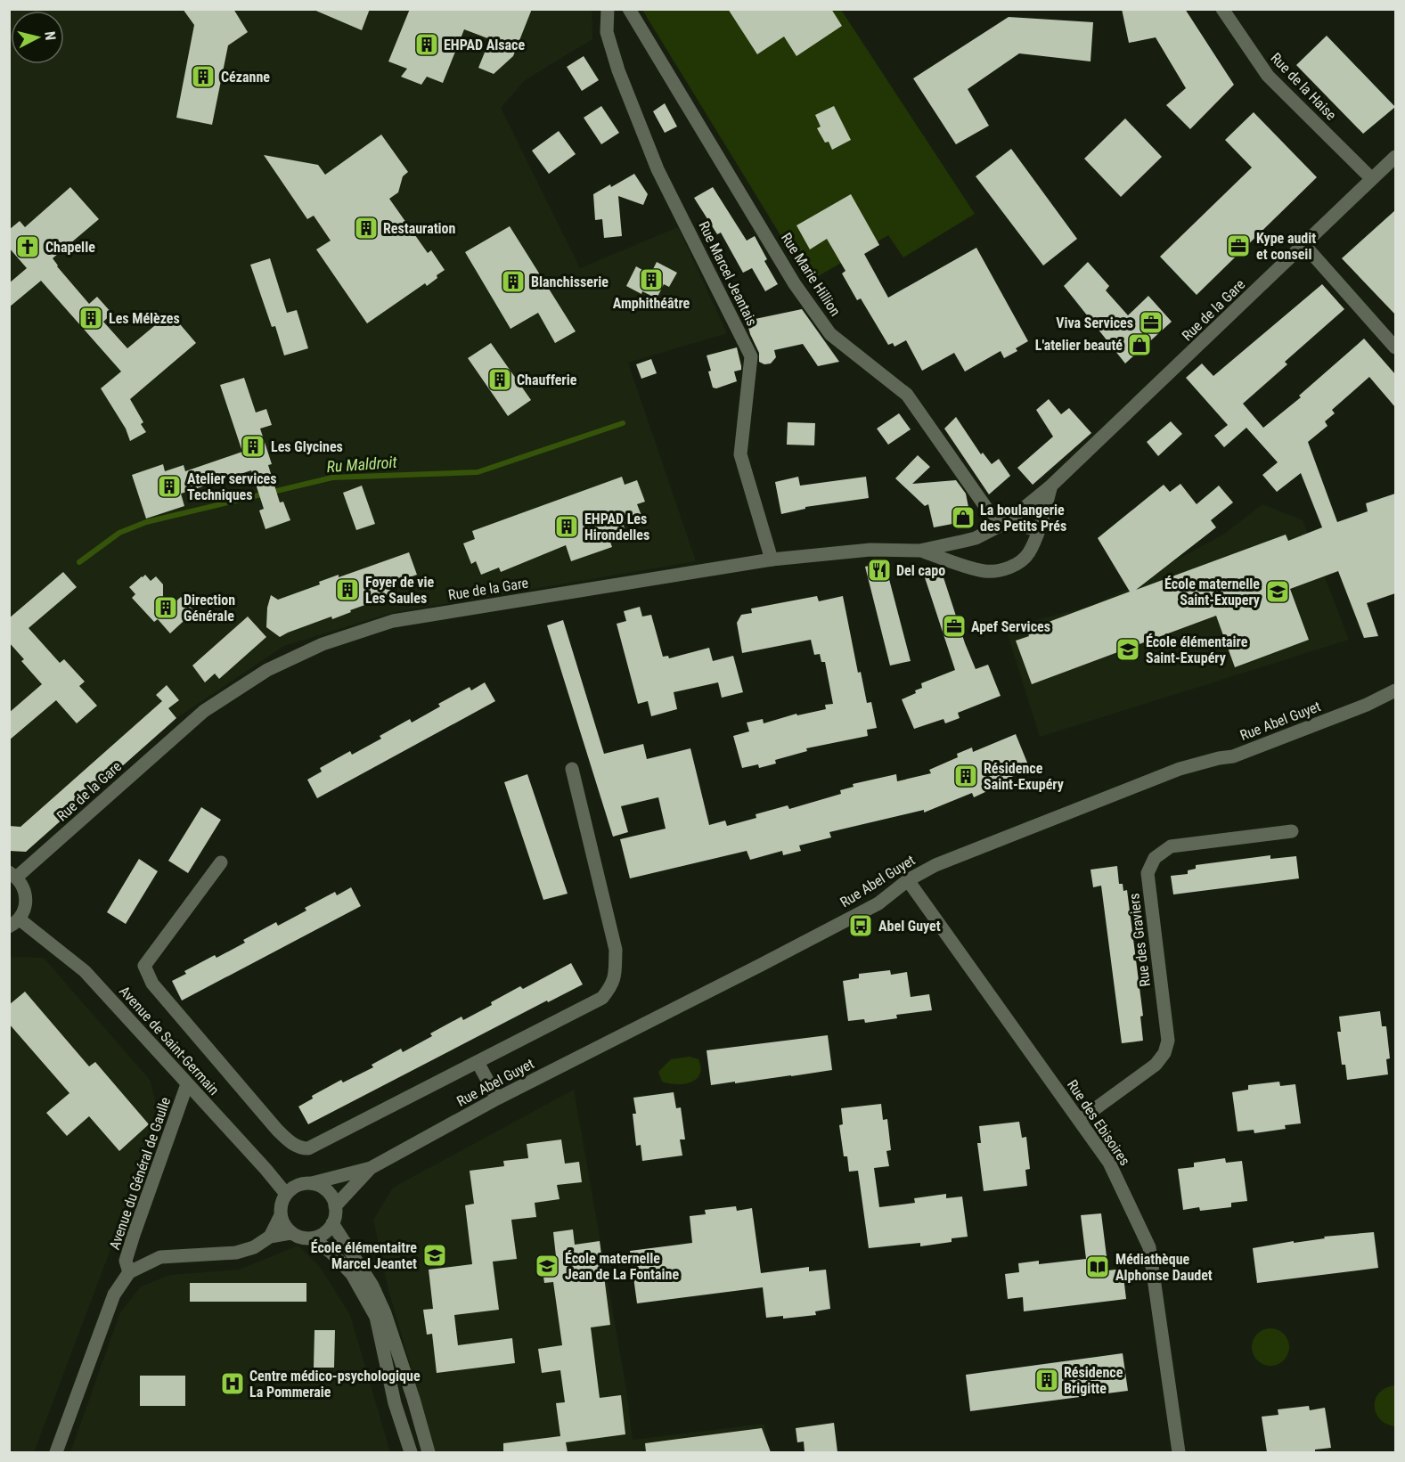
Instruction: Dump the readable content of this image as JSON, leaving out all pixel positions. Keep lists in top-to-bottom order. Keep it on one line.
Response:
{"streets":{"street":["Rue de la Haise","Rue Marcel Jeantais","Rue Marie Hillion","Rue de la Gare","Rue Abel Guyet","Rue des Graviers","Avenue de Saint-Germain","Rue des Ebisoires","Avenue du Général de Gaulle"]},"crossings":[["Rue de la Haise","Rue de la Gare"],["Rue Marcel Jeantais","Rue de la Gare"],["Rue Marie Hillion","Rue de la Gare"],["Rue Abel Guyet","Avenue de Saint-Germain"],["Rue Abel Guyet","Rue des Ebisoires"],["Rue Abel Guyet","Avenue du Général de Gaulle"],["Rue des Graviers","Rue des Ebisoires"],["Avenue de Saint-Germain","Avenue du Général de Gaulle"]],"water":["Ru Maldroit"],"places":{"building":["EHPAD Alsace","Cézanne","Restauration","Amphithéâtre","Blanchisserie","Les Mélèzes","Chaufferie","Les Glycines","Atelier services Techniques","EHPAD Les Hirondelles","Foyer de vie Les Saules","Direction Générale","Résidence Saint-Exupéry","Résidence Brigitte"],"office":["Kype audit et conseil","Viva Services","Apef Services"],"church":["Chapelle"],"shop":["L'atelier beauté","La boulangerie des Petits Prés"],"restaurant":["Del capo"],"school or university":["École maternelle Saint-Exupery","École élémentaire Saint-Exupéry","École élémentaitre Marcel Jeantet","École maternelle Jean de La Fontaine"],"bus stop":["Abel Guyet"],"library":["Médiathèque Alphonse Daudet"],"hospital":["Centre médico-psychologique La Pommeraie"]},"north":"right"}
